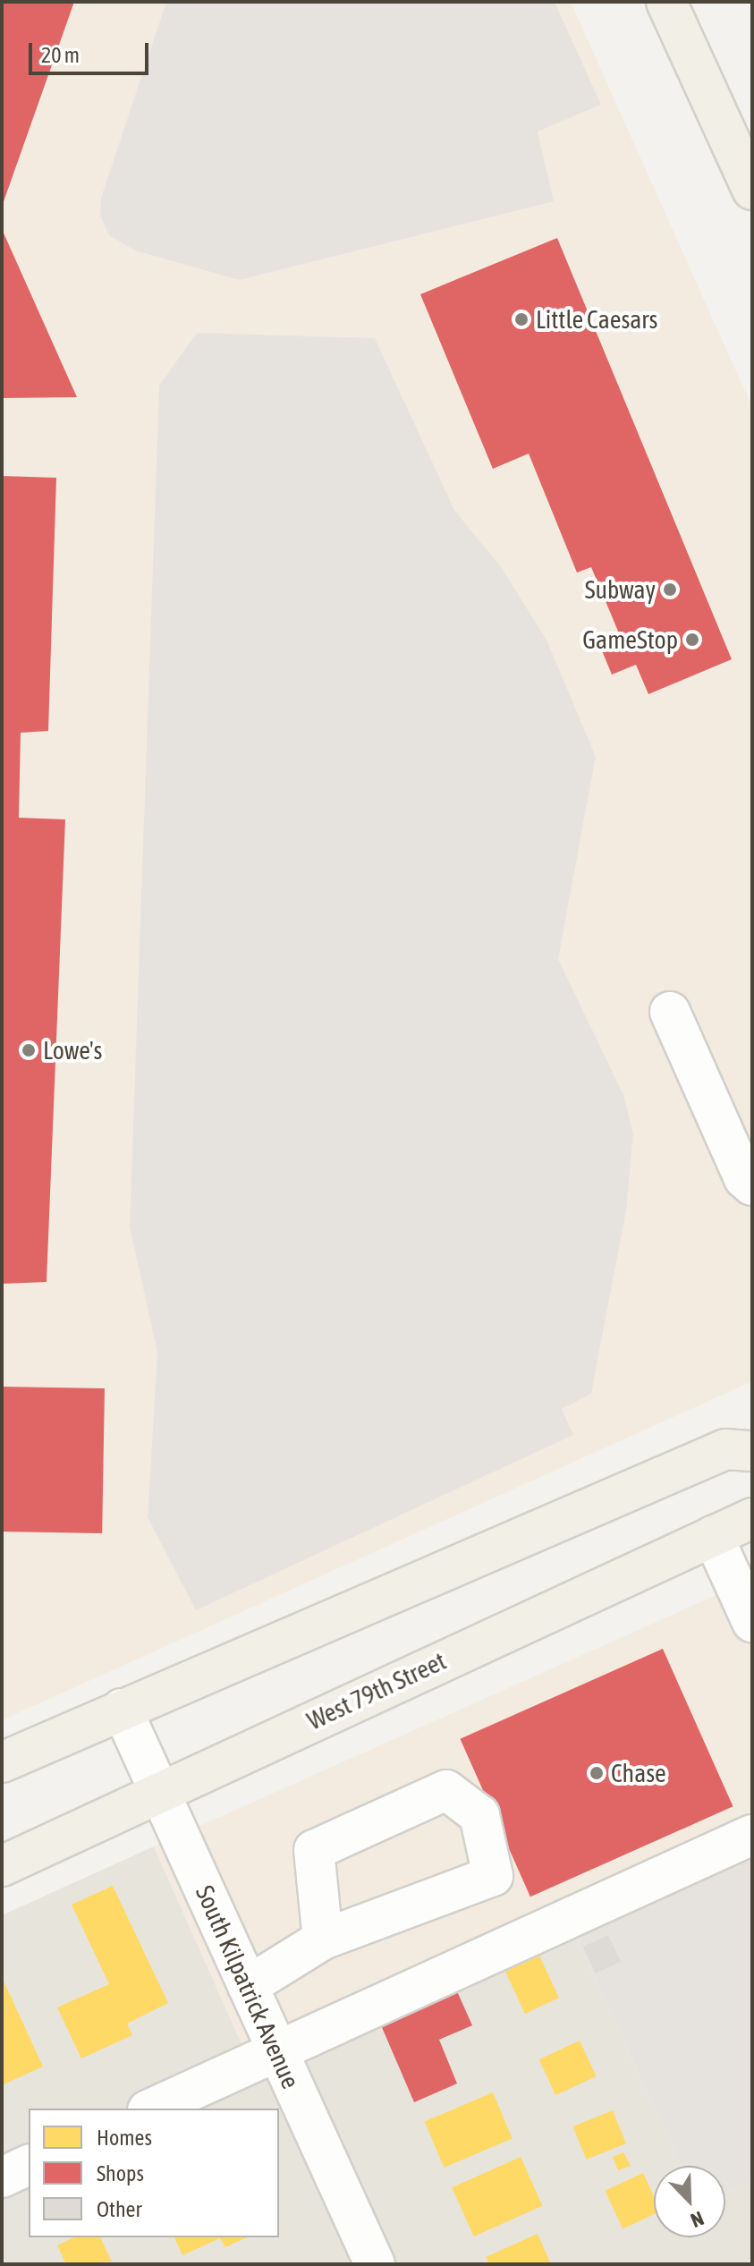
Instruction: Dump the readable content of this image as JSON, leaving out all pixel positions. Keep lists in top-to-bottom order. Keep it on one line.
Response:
{"streets":{"main road":["West 79th Street"],"street":["South Kilpatrick Avenue"]},"crossings":[["West 79th Street","South Kilpatrick Avenue"]],"places":["Little Caesars","Subway","GameStop","Lowe's","Chase"],"legend":["Homes","Shops","Other"],"scale_bar":"20 m","north":"bottom right"}
